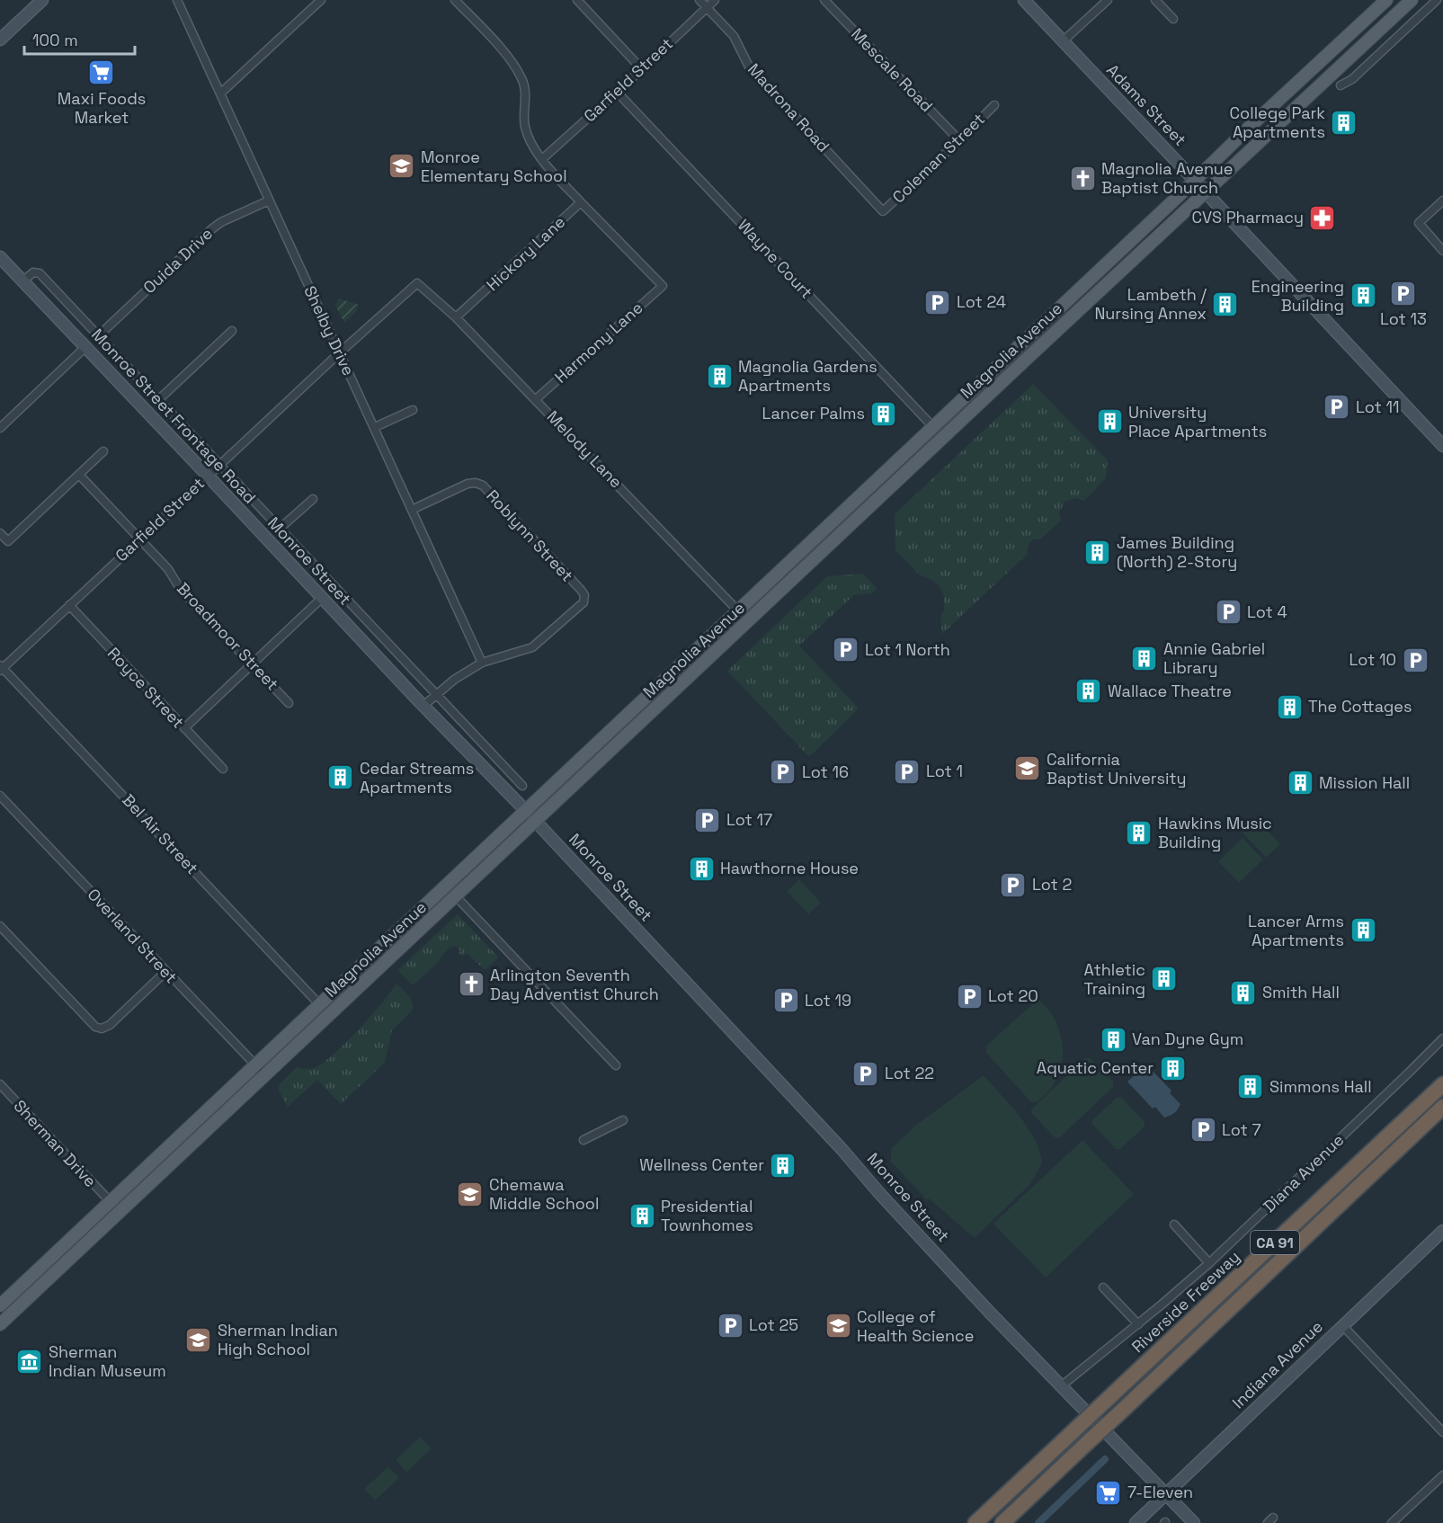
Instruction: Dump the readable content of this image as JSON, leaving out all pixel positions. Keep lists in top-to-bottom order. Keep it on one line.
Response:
{"streets":{"highway":["CA 91","Riverside Freeway"],"main road":["Adams Street","Magnolia Avenue","Monroe Street","Indiana Avenue"],"street":["Mescale Road","Garfield Street","Madrona Road","Coleman Street","Hickory Lane","Wayne Court","Ouida Drive","Shelby Drive","Harmony Lane","Monroe Street Frontage Road","Melody Lane","Roblynn Street","Broadmoor Street","Royce Street","Bel Air Street","Overland Street","Sherman Drive","Diana Avenue"]},"crossings":[["Mescale Road","Coleman Street"],["Garfield Street","Madrona Road"],["Garfield Street","Wayne Court"],["Garfield Street","Shelby Drive"],["Garfield Street","Monroe Street Frontage Road"],["Garfield Street","Melody Lane"],["Garfield Street","Monroe Street"],["Garfield Street","Broadmoor Street"],["Garfield Street","Royce Street"],["Garfield Street","Bel Air Street"],["Adams Street","Magnolia Avenue"],["Madrona Road","Coleman Street"],["Hickory Lane","Harmony Lane"],["Hickory Lane","Melody Lane"],["Wayne Court","Magnolia Avenue"],["Ouida Drive","Shelby Drive"],["Ouida Drive","Monroe Street Frontage Road"],["Shelby Drive","Roblynn Street"],["Harmony Lane","Melody Lane"],["Magnolia Avenue","Melody Lane"],["Magnolia Avenue","Monroe Street"],["Magnolia Avenue","Bel Air Street"],["Magnolia Avenue","Overland Street"],["Magnolia Avenue","Sherman Drive"],["Monroe Street Frontage Road","Monroe Street"],["Monroe Street","Diana Avenue"],["Monroe Street","Indiana Avenue"]],"places":{"supermarket":["Maxi Foods Market","7-Eleven"],"building":["College Park Apartments","Engineering Building","Lambeth / Nursing Annex","Magnolia Gardens Apartments","Lancer Palms","University Place Apartments","James Building (North) 2-Story","Annie Gabriel Library","Wallace Theatre","The Cottages","Cedar Streams Apartments","Mission Hall","Hawkins Music Building","Hawthorne House","Lancer Arms Apartments","Athletic Training","Smith Hall","Van Dyne Gym","Aquatic Center","Simmons Hall","Wellness Center","Presidential Townhomes"],"school or university":["Monroe Elementary School","California Baptist University","Chemawa Middle School","College of Health Science","Sherman Indian High School"],"church":["Magnolia Avenue Baptist Church","Arlington Seventh Day Adventist Church"],"pharmacy":["CVS Pharmacy"],"parking":["Lot 13","Lot 24","Lot 11","Lot 4","Lot 1 North","Lot 10","Lot 1","Lot 16","Lot 17","Lot 2","Lot 20","Lot 19","Lot 22","Lot 7","Lot 25"],"museum":["Sherman Indian Museum"]},"scale_bar":"100 m"}
